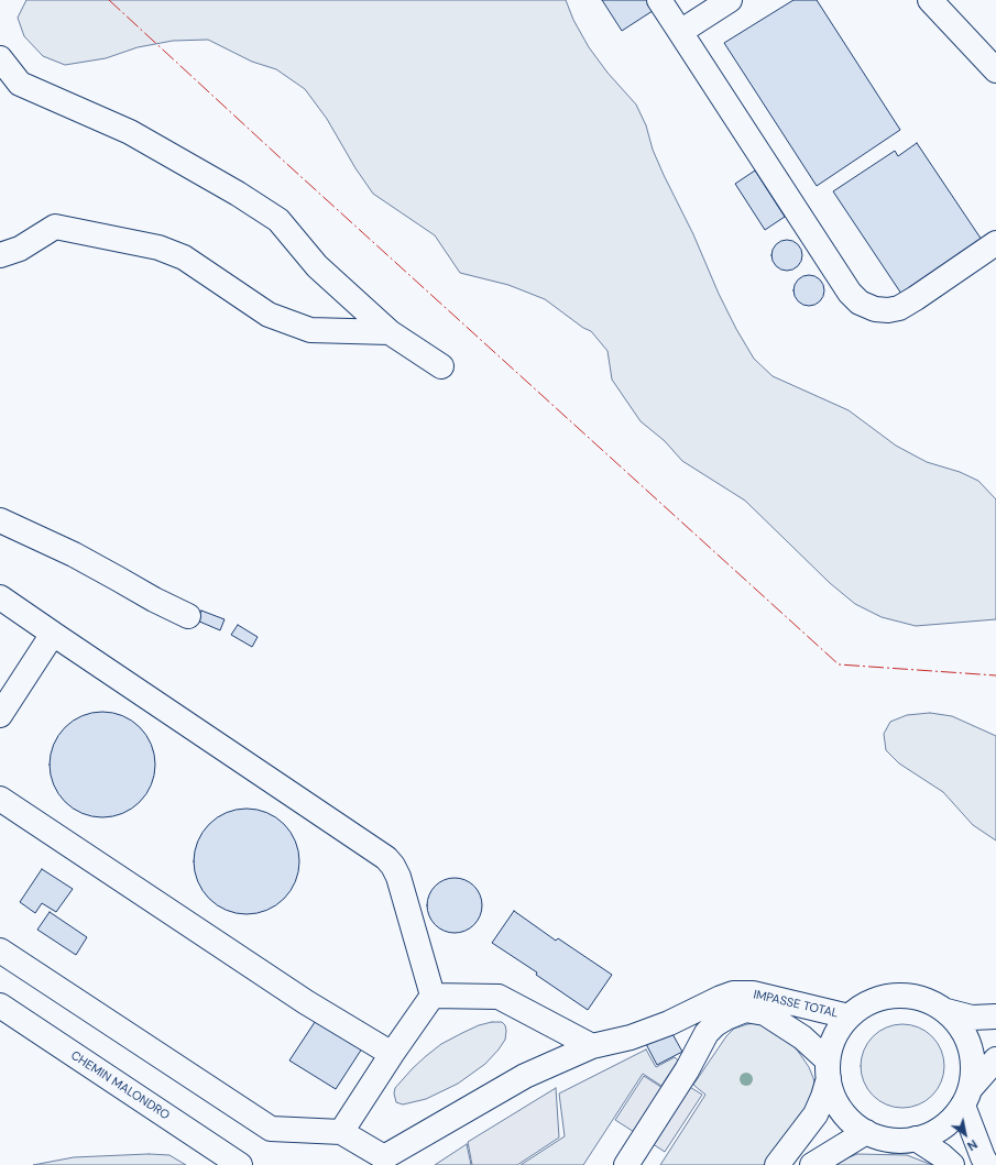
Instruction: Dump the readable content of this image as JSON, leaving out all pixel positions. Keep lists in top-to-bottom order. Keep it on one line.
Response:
{"streets":{"main road":["IMPASSE TOTAL","CHEMIN MALONDRO"]},"north":"bottom right"}
